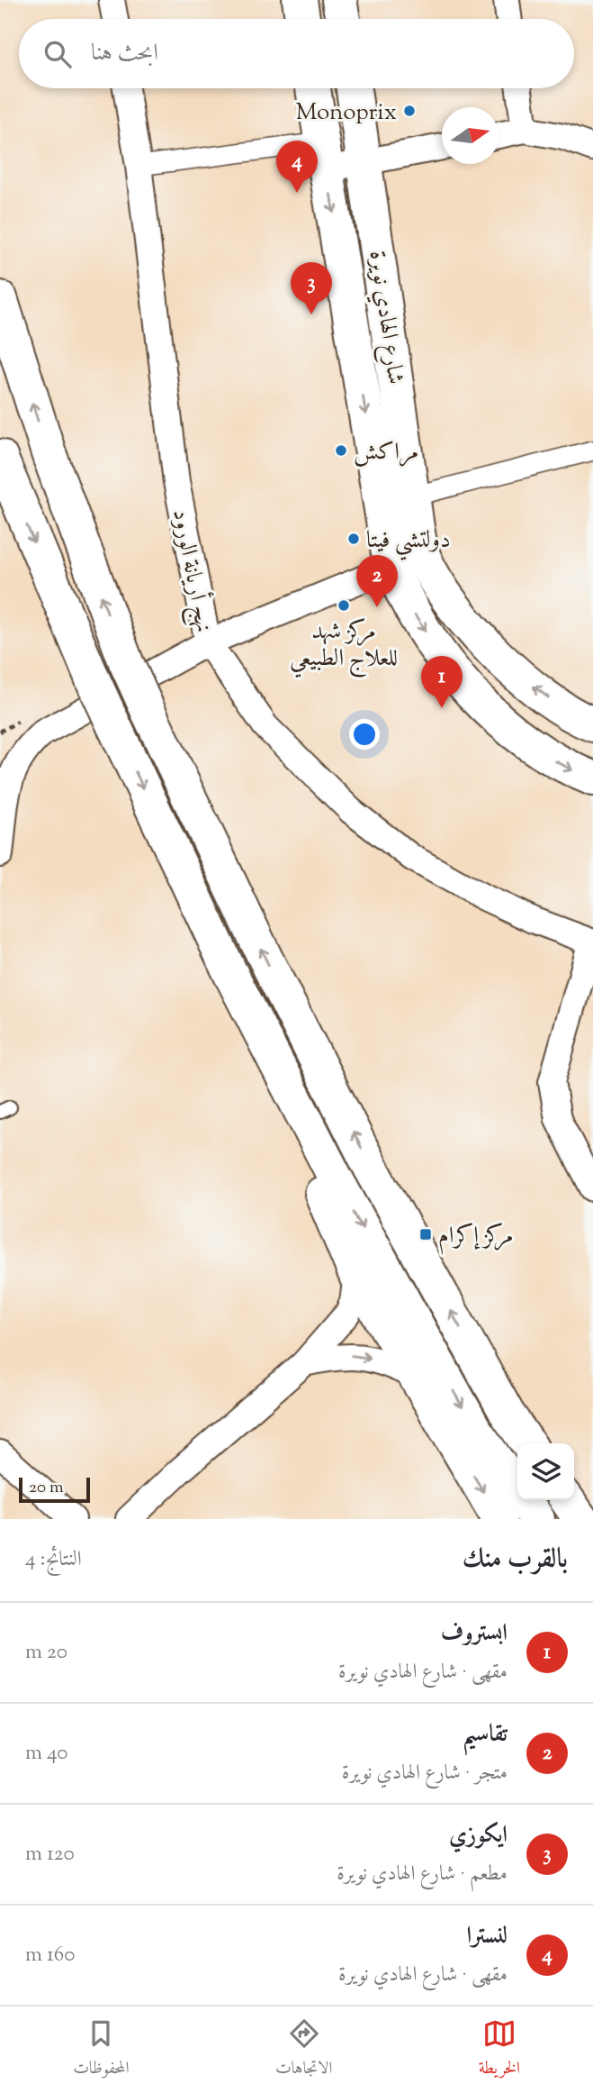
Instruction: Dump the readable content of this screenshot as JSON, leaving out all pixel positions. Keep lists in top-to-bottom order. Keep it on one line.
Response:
{"streets":{"main road":["شارع الهادي نويرة"],"street":["نهج أريانة الورود"]},"places":{"other":["Monoprix","مراكش","دولتشي فيتا","مركز شهد للعلاج الطبيعي"],"transit":["مركز إكرام"]},"scale_bar":"20 m","north":"right","page":{"search":"ابحث هنا","pins":["4","3","2","1"],"scale":"20 m","heading":["بالقرب منك","النتائج: 4"],"list":[{"mark":"1","name":"ابستروف","note":"مقهى · شارع الهادي نويرة","value":"20 m"},{"mark":"2","name":"تقاسيم","note":"متجر · شارع الهادي نويرة","value":"40 m"},{"mark":"3","name":"ايكوزي","note":"مطعم · شارع الهادي نويرة","value":"120 m"},{"mark":"4","name":"لنسترا","note":"مقهى · شارع الهادي نويرة","value":"160 m"}],"nav":["الخريطة","الاتجاهات","المحفوظات"]}}
